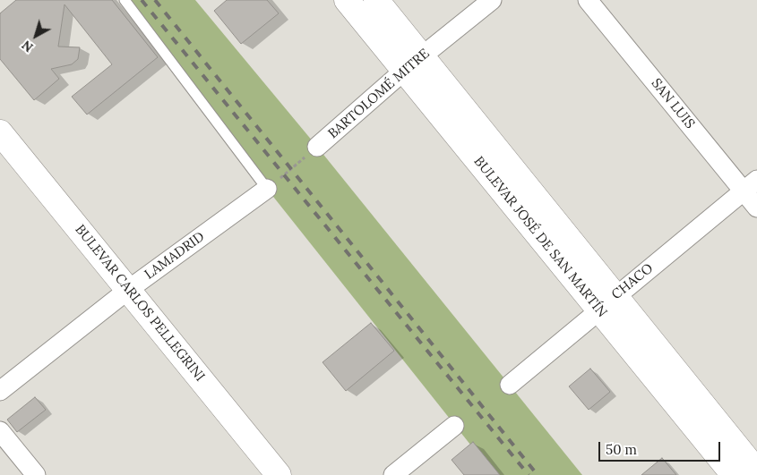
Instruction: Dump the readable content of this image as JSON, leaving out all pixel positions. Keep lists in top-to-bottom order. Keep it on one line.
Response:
{"streets":{"street":["BARTOLOMÉ MITRE","SAN LUIS","BULEVAR JOSÉ DE SAN MARTÍN","LAMADRID","CHACO","BULEVAR CARLOS PELLEGRINI"]},"crossings":[["BARTOLOMÉ MITRE","BULEVAR JOSÉ DE SAN MARTÍN"],["BARTOLOMÉ MITRE","LAMADRID"],["SAN LUIS","CHACO"],["BULEVAR JOSÉ DE SAN MARTÍN","CHACO"],["LAMADRID","BULEVAR CARLOS PELLEGRINI"]],"scale_bar":"50 m","north":"bottom left"}
